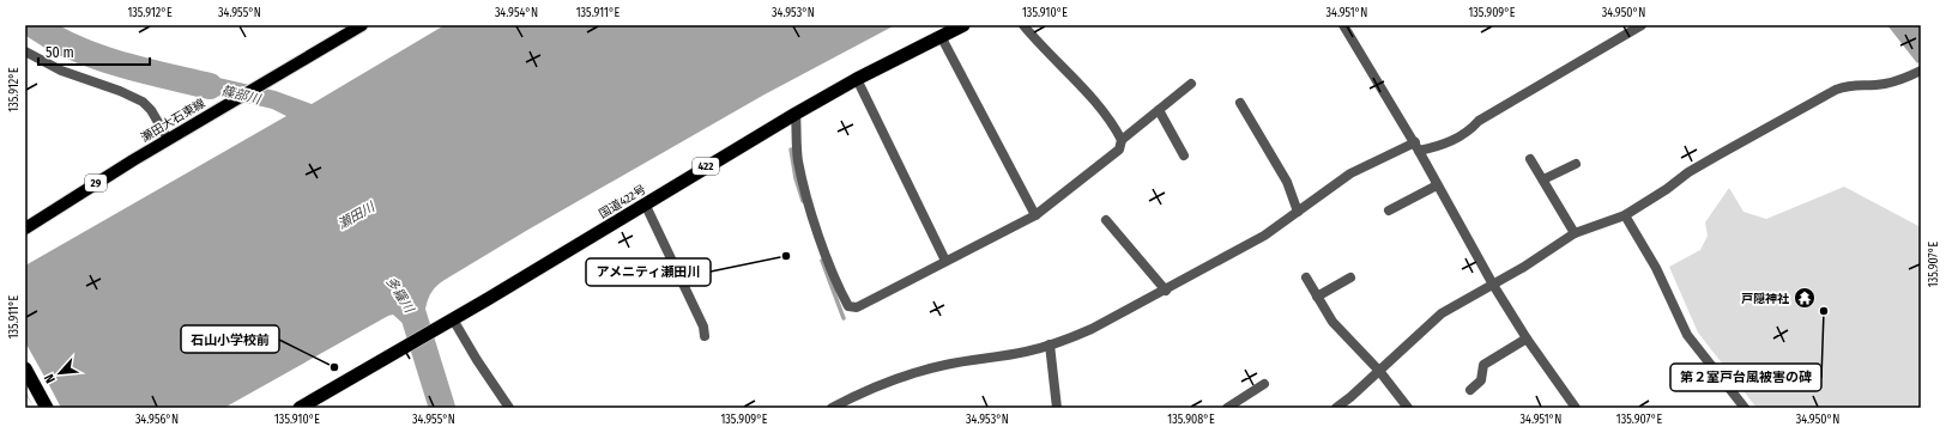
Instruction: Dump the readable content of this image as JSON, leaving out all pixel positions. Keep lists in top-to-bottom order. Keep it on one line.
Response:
{"streets":{"highway":["422","国道422号"],"main road":["瀬田大石東線","29"]},"water":["篠部川","瀬田川","多羅川"],"places":{"other":["アメニティ瀬田川","第２室戸台風被害の碑","石山小学校前"],"temple":["戸隠神社"]},"scale_bar":"50 m","north":"bottom left","coordinates":["135.912°E","34.955°N","34.954°N","135.911°E","34.953°N","135.910°E","34.951°N","135.909°E","34.950°N","135.907°E","34.956°N","135.908°E"]}
